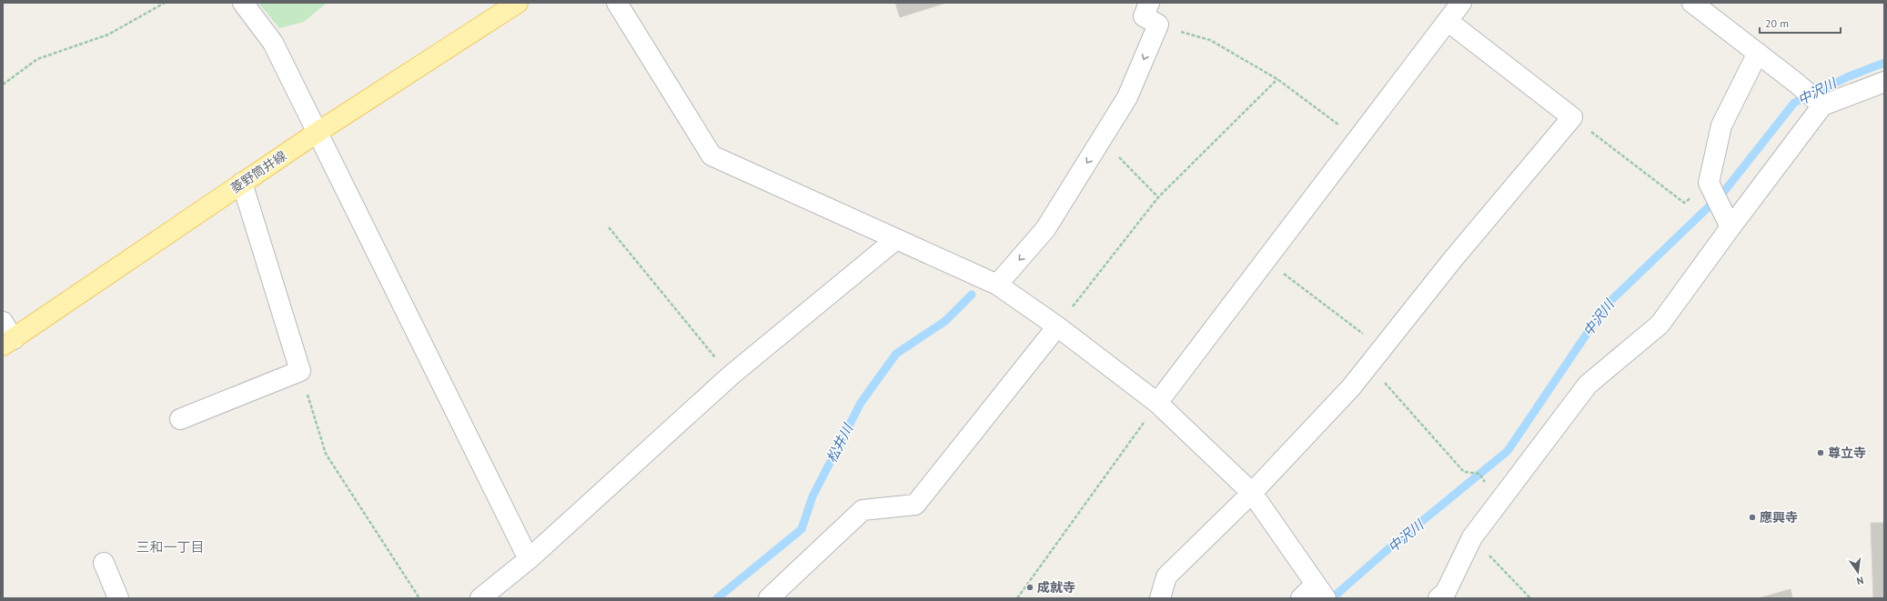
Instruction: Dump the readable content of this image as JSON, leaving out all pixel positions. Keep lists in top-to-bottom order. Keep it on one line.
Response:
{"streets":{"main road":["菱野筒井線"]},"districts":["三和一丁目"],"water":["中沢川","松井川"],"places":["尊立寺","應興寺","成就寺"],"scale_bar":"20 m","north":"bottom"}
